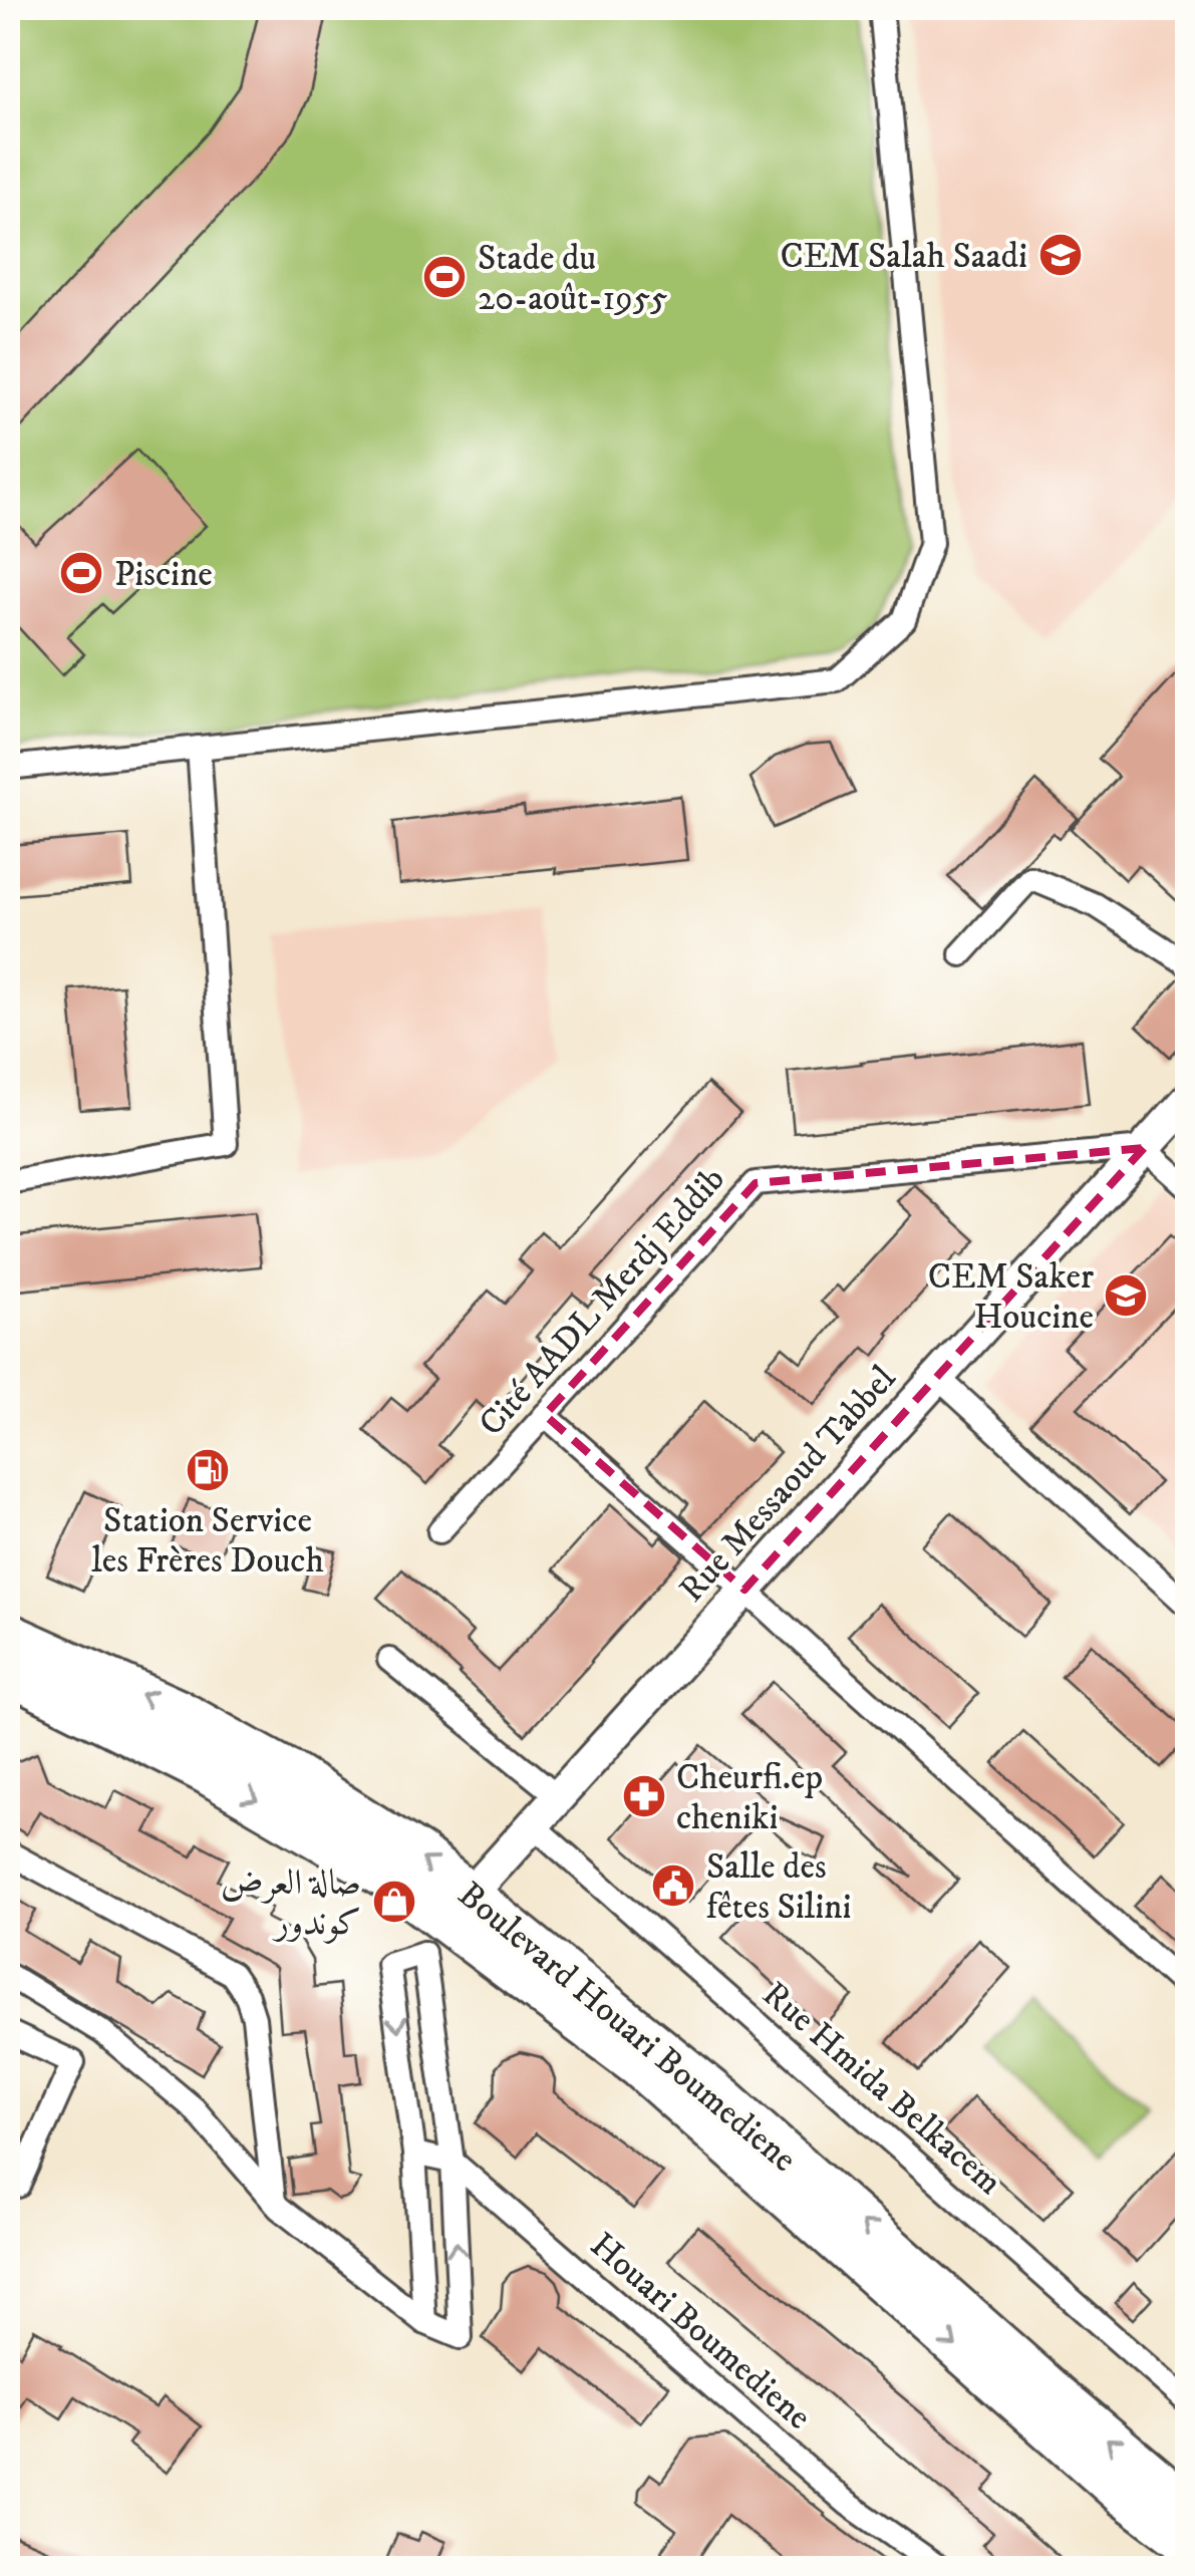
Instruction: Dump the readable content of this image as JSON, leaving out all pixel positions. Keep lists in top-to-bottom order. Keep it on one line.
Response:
{"streets":{"highway":["Boulevard Houari Boumediene"],"street":["Cité AADL Merdj Eddib","Rue Messaoud Tabbel","Rue Hmida Belkacem","Houari Boumediene"]},"crossings":[["Cité AADL Merdj Eddib","Rue Messaoud Tabbel"],["Rue Messaoud Tabbel","Boulevard Houari Boumediene"],["Rue Messaoud Tabbel","Rue Hmida Belkacem"]],"places":{"school or university":["CEM Salah Saadi","CEM Saker Houcine"],"sports":["Stade du 20-août-1955","Piscine"],"fuel station":["Station Service les Frères Douch"],"pharmacy":["Cheurfi.ep cheniki"],"public building":["Salle des fêtes Silini"],"shop":["صالة العرض كوندور"]}}
